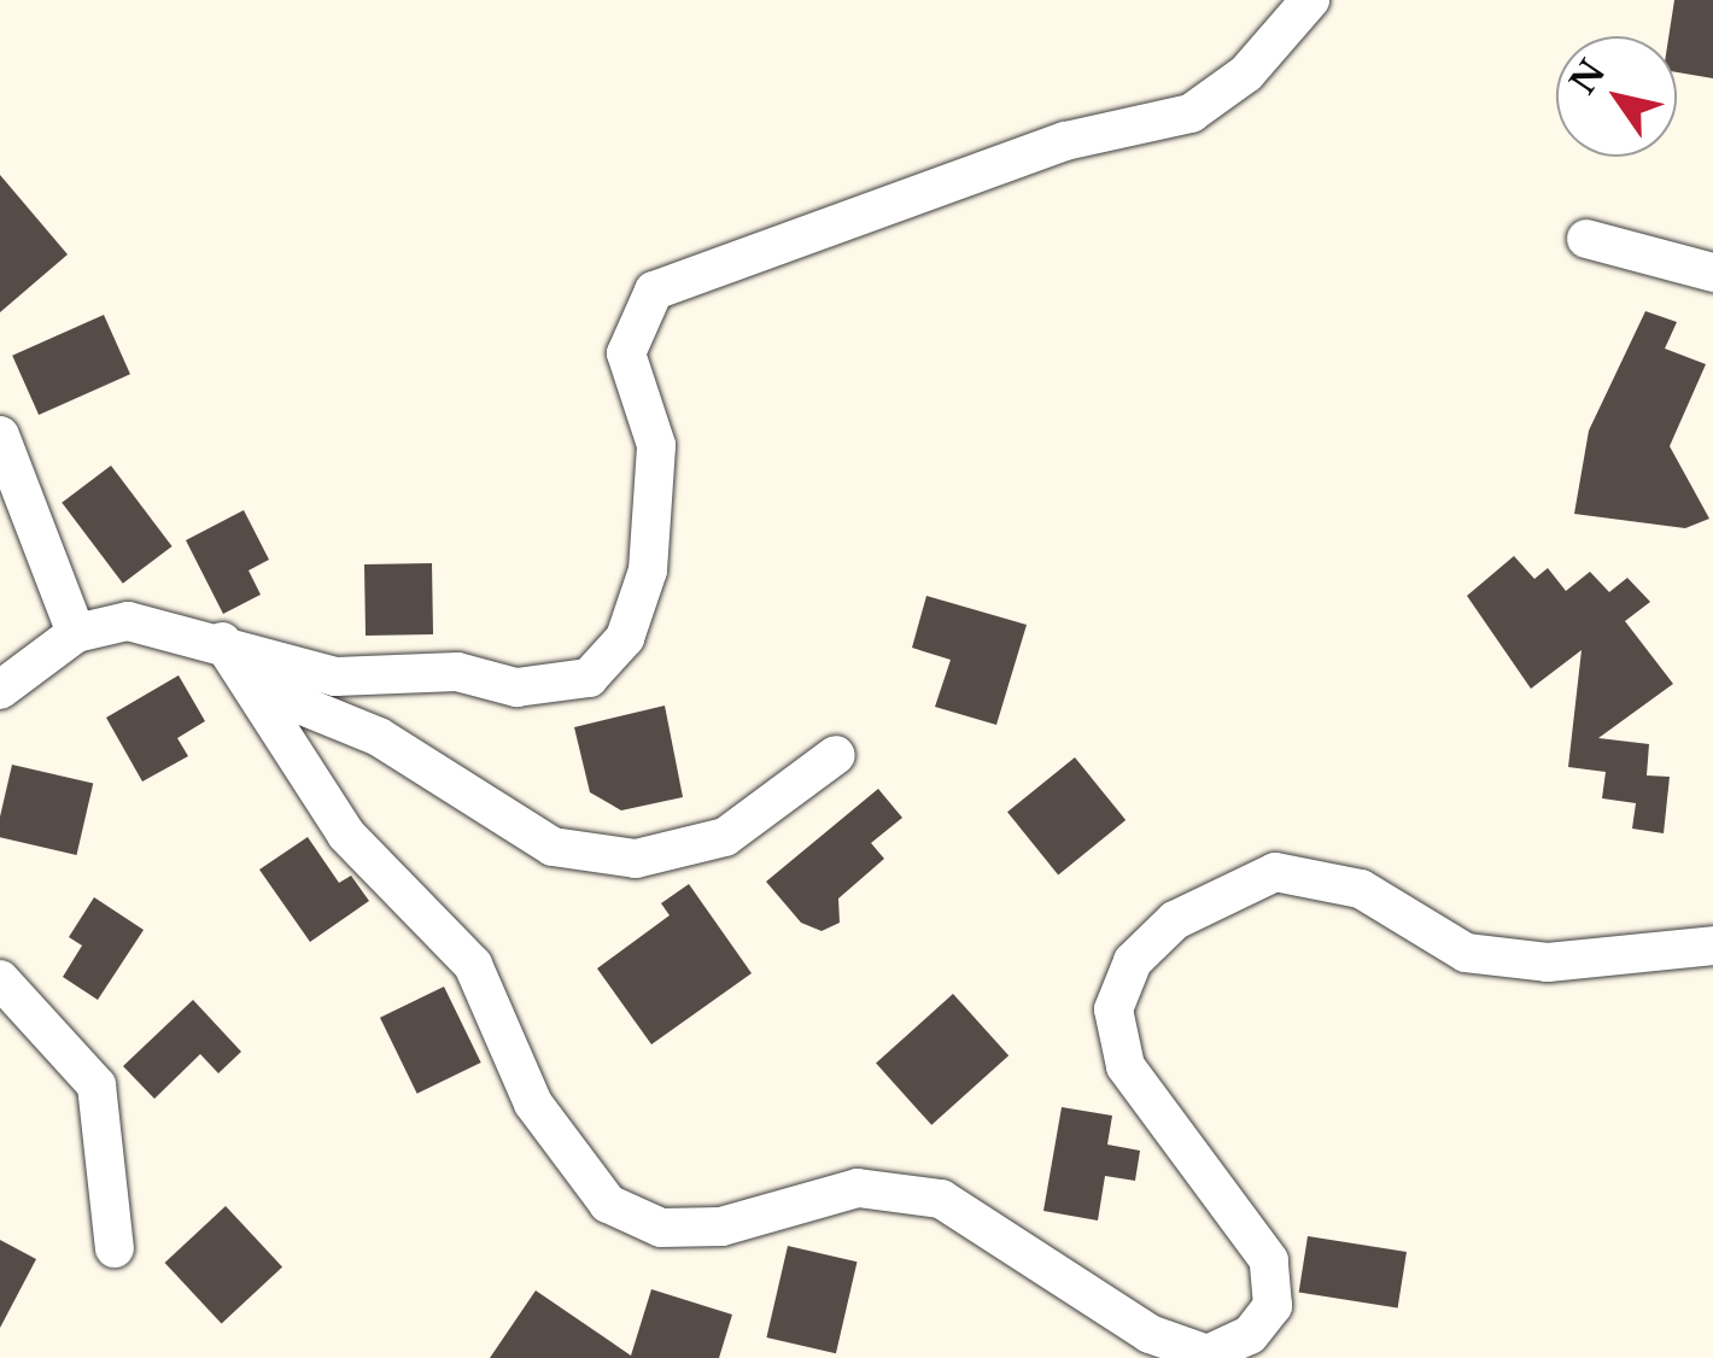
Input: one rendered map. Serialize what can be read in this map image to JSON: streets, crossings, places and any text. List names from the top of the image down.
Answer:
{
  "north": "top left"
}
